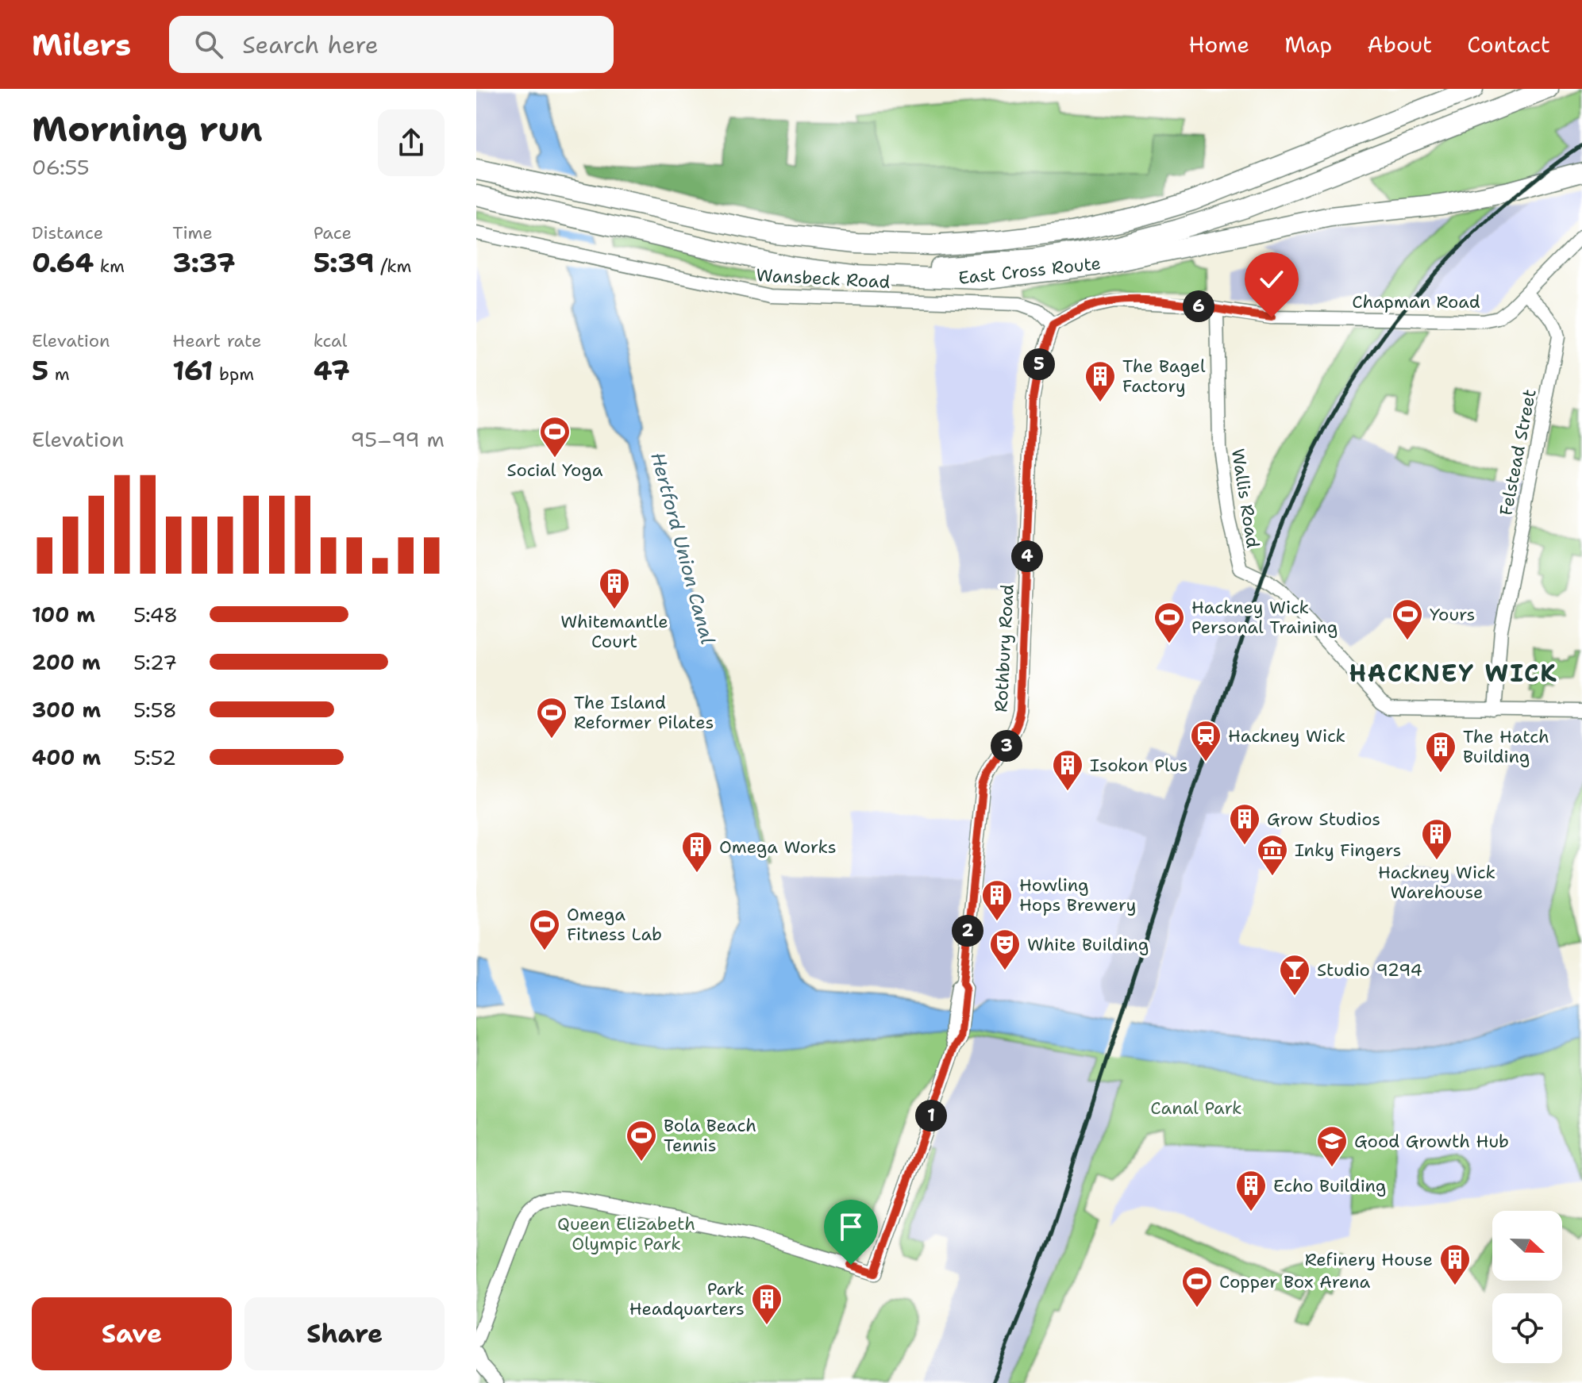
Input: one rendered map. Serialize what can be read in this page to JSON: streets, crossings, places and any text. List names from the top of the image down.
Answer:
{
  "streets": {
    "highway": ["East Cross Route"],
    "street": [
      "Wansbeck Road",
      "Chapman Road",
      "Felstead Street",
      "Wallis Road",
      "Rothbury Road"
    ]
  },
  "crossings": [
    ["Wansbeck Road", "Rothbury Road"],
    ["Chapman Road", "Felstead Street"],
    ["Chapman Road", "Wallis Road"],
    ["Felstead Street", "Wallis Road"]
  ],
  "districts": ["HACKNEY WICK"],
  "water": ["Hertford Union Canal"],
  "parks": ["Canal Park", "Queen Elizabeth Olympic Park"],
  "places": {
    "building": [
      "The Bagel Factory",
      "Whitemantle Court",
      "The Hatch Building",
      "Isokon Plus",
      "Grow Studios",
      "Hackney Wick Warehouse",
      "Omega Works",
      "Howling Hops Brewery",
      "Echo Building",
      "Refinery House",
      "Park Headquarters"
    ],
    "sports": [
      "Social Yoga",
      "Yours",
      "Hackney Wick Personal Training",
      "The Island Reformer Pilates",
      "Omega Fitness Lab",
      "Bola Beach Tennis",
      "Copper Box Arena"
    ],
    "station": ["Hackney Wick"],
    "museum": ["Inky Fingers"],
    "theatre": ["White Building"],
    "bar": ["Studio 9294"],
    "school or university": ["Good Growth Hub"]
  },
  "north": "right",
  "page": {
    "header": "Milers",
    "search": "Search here",
    "nav": [
      "Home",
      "Map",
      "About",
      "Contact"
    ],
    "heading": ["Morning run", "06:55"],
    "stats": [
      ["Distance", "0.64 km"],
      ["Time", "3:37"],
      ["Pace", "5:39 /km"],
      ["Elevation", "5 m"],
      ["Heart rate", "161 bpm"],
      ["kcal", "47"]
    ],
    "pins": [
      "6",
      "5",
      "4",
      "3",
      "2",
      "1"
    ],
    "chart": ["Elevation", "95–99 m"],
    "list": [
      {
        "name": "100 m",
        "note": "5:48"
      },
      {
        "name": "200 m",
        "note": "5:27"
      },
      {
        "name": "300 m",
        "note": "5:58"
      },
      {
        "name": "400 m",
        "note": "5:52"
      }
    ],
    "buttons": ["Save", "Share"]
  }
}
